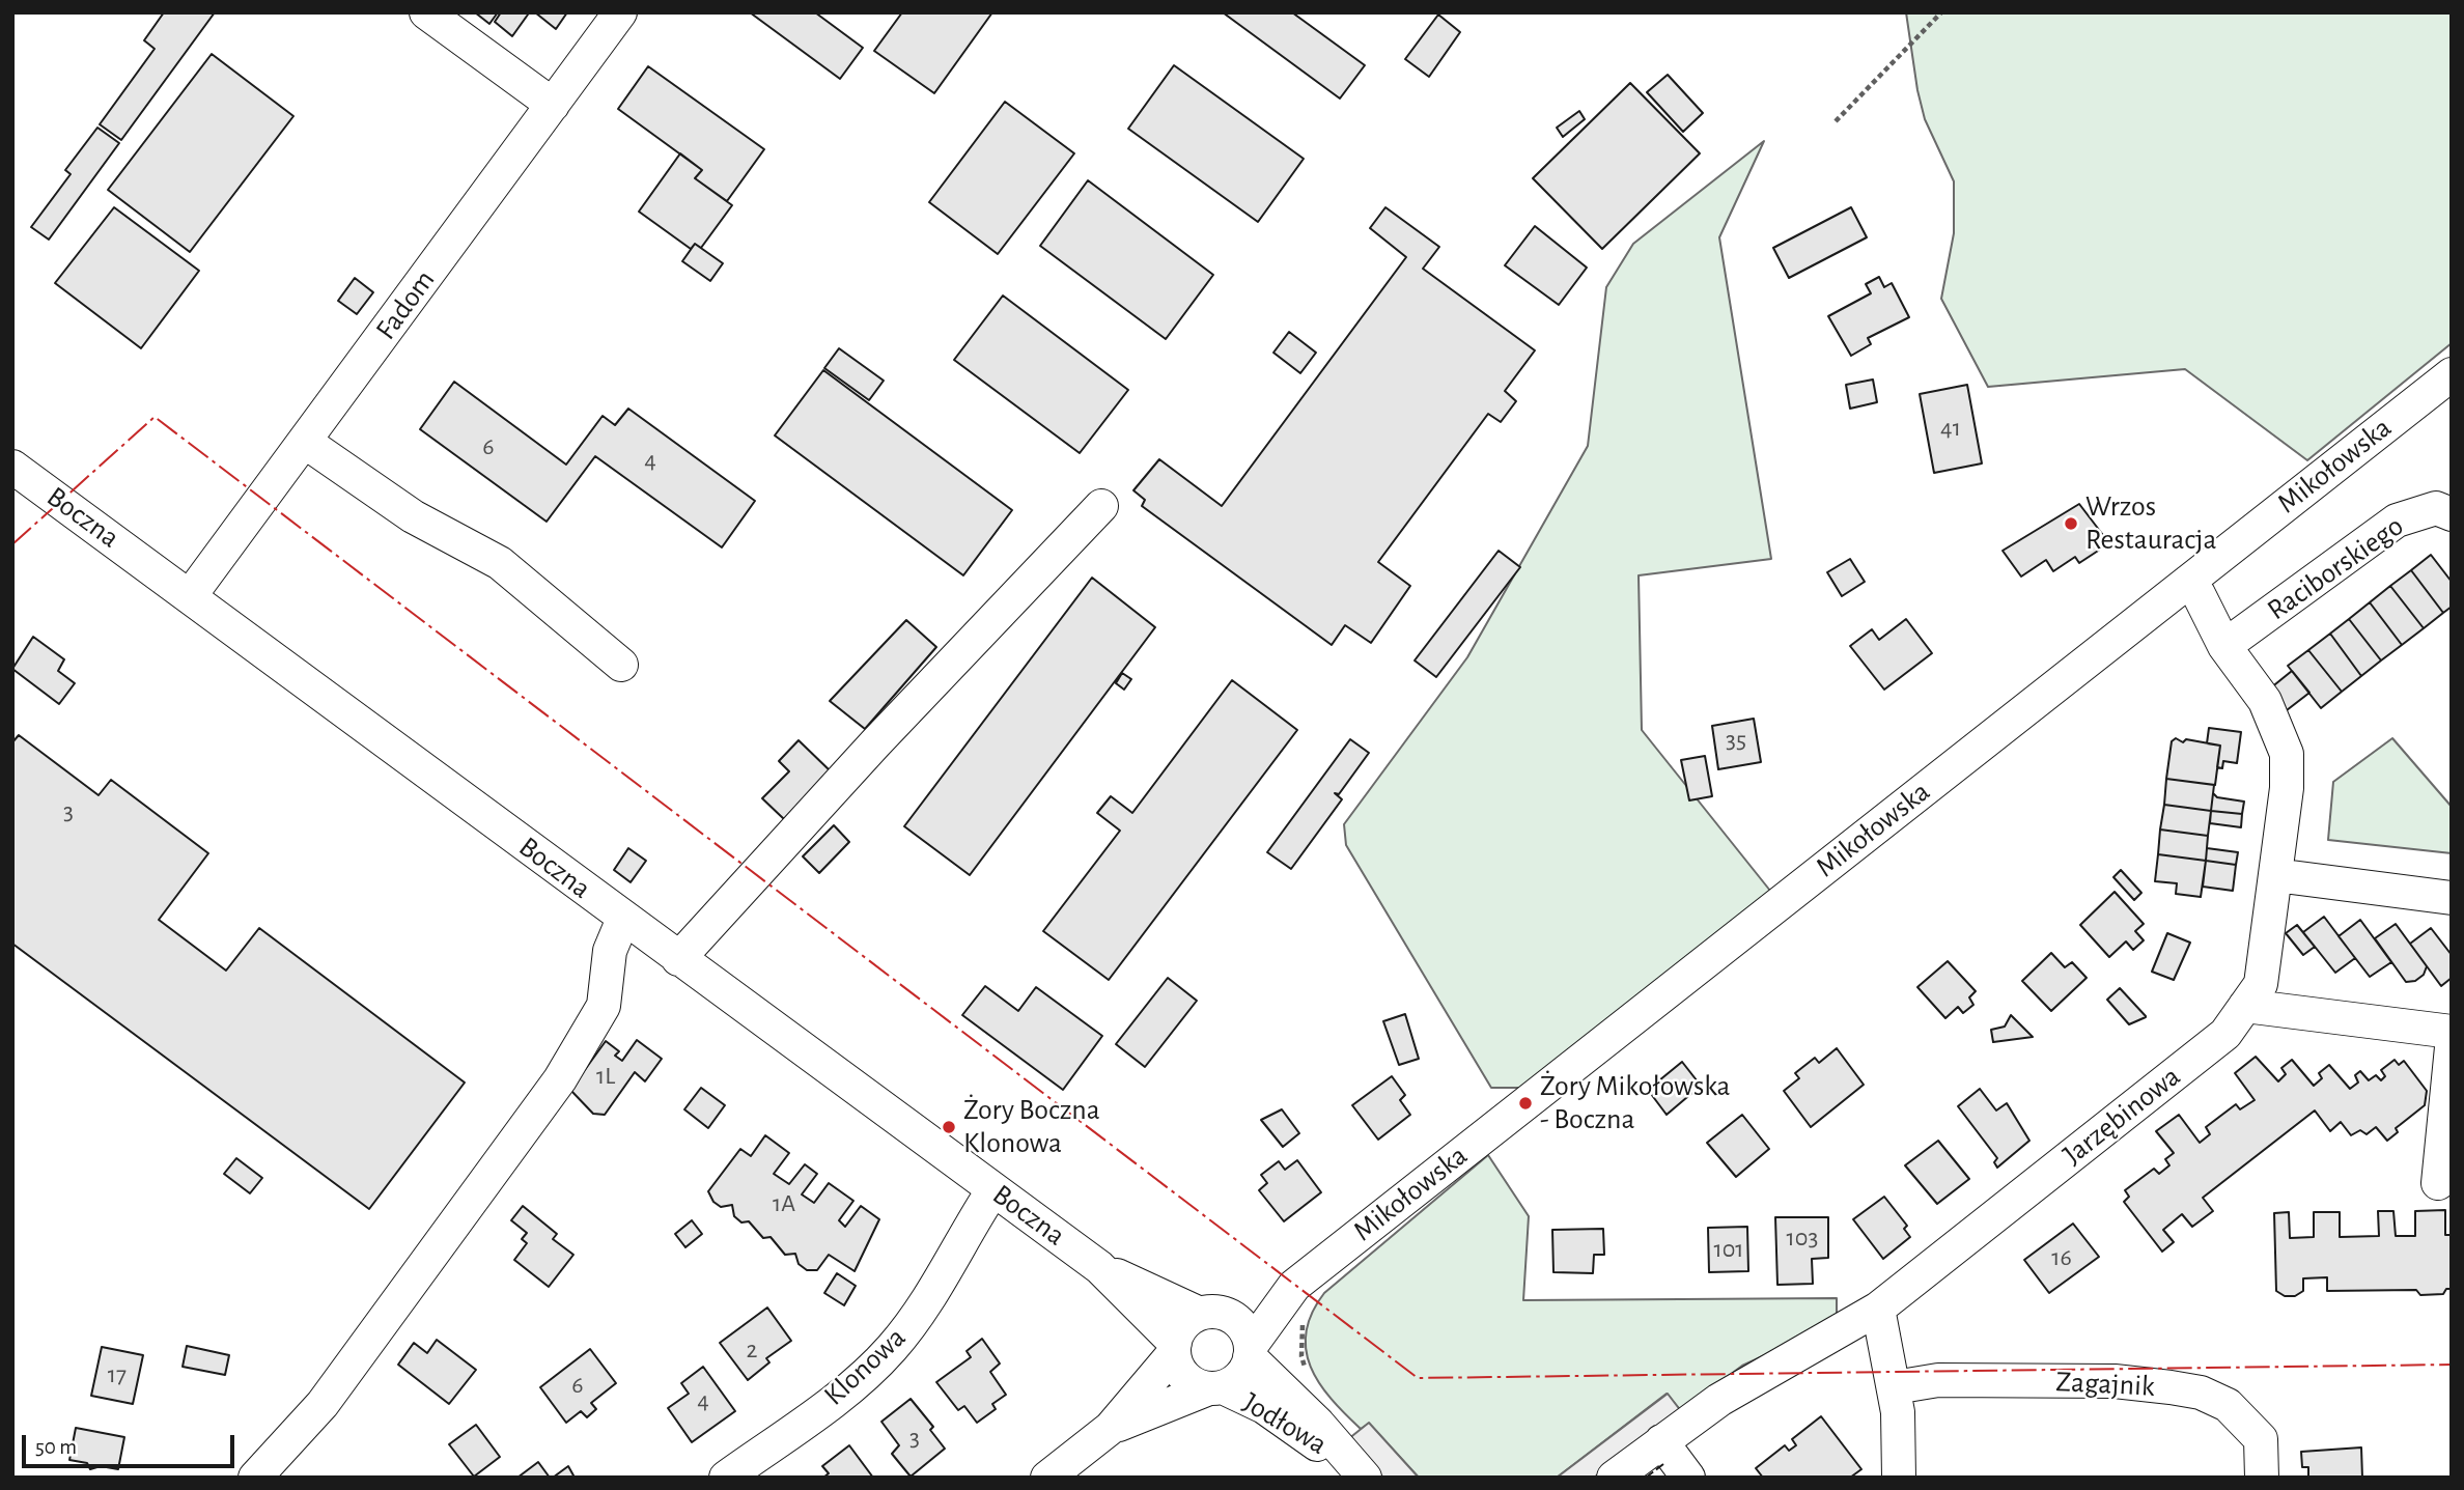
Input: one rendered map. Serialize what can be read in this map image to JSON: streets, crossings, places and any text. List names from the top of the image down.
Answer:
{
  "streets": {
    "street": [
      "Fadom",
      "Mikołowska",
      "Boczna",
      "Raciborskiego",
      "Jarzębinowa",
      "Klonowa",
      "Zagajnik",
      "Jodłowa"
    ]
  },
  "crossings": [
    ["Fadom", "Boczna"],
    ["Mikołowska", "Boczna"],
    ["Mikołowska", "Jarzębinowa"],
    ["Mikołowska", "Jodłowa"],
    ["Boczna", "Klonowa"],
    ["Boczna", "Jodłowa"],
    ["Raciborskiego", "Jarzębinowa"]
  ],
  "places": ["Wrzos Restauracja", "Żory Mikołowska - Boczna", "Żory Boczna Klonowa"],
  "house_numbers": [
    "41",
    "6",
    "4",
    "35",
    "3",
    "1L",
    "1A",
    "103",
    "101",
    "16",
    "2",
    "17",
    "6",
    "4",
    "3"
  ],
  "scale_bar": "50 m"
}
